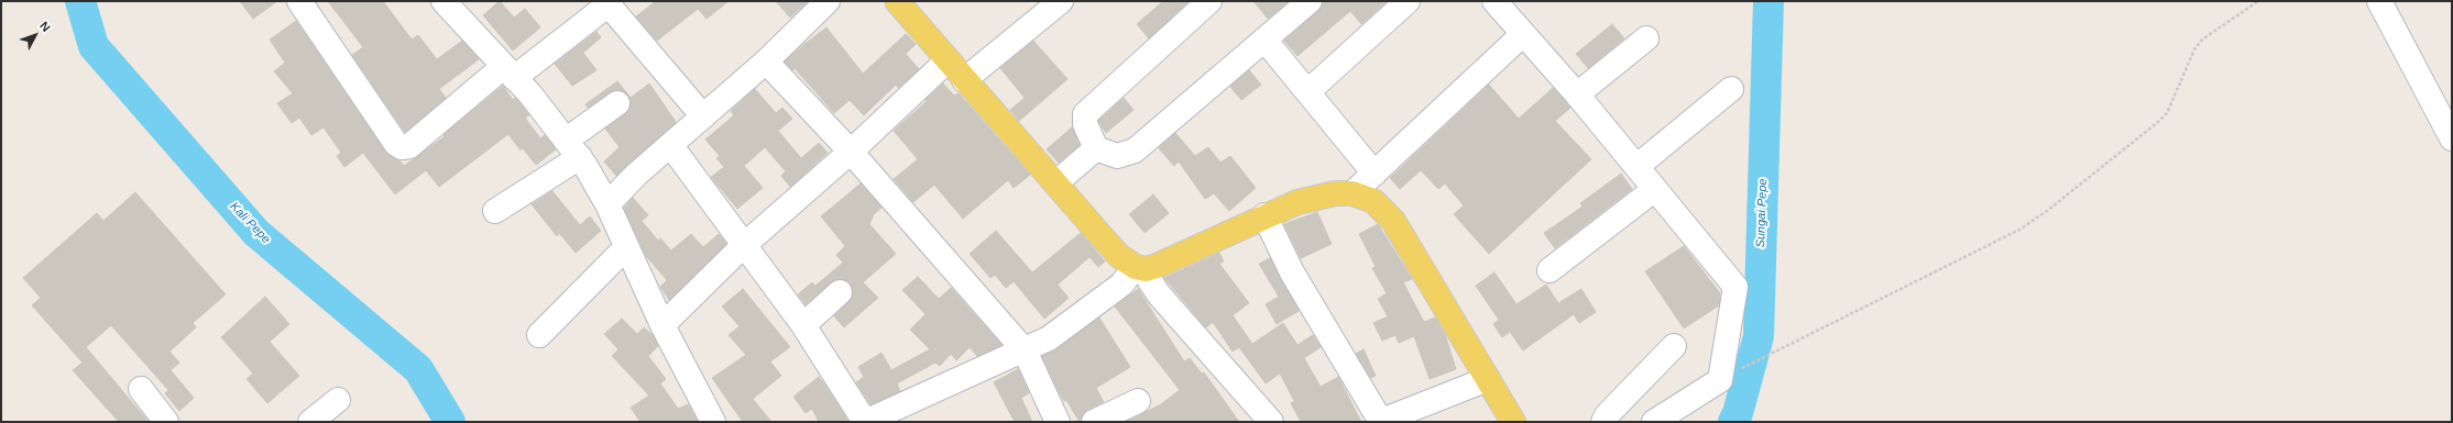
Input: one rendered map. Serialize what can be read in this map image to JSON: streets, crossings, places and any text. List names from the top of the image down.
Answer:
{
  "water": ["Sungai Pepe", "Kali Pepe"],
  "north": "top right"
}
